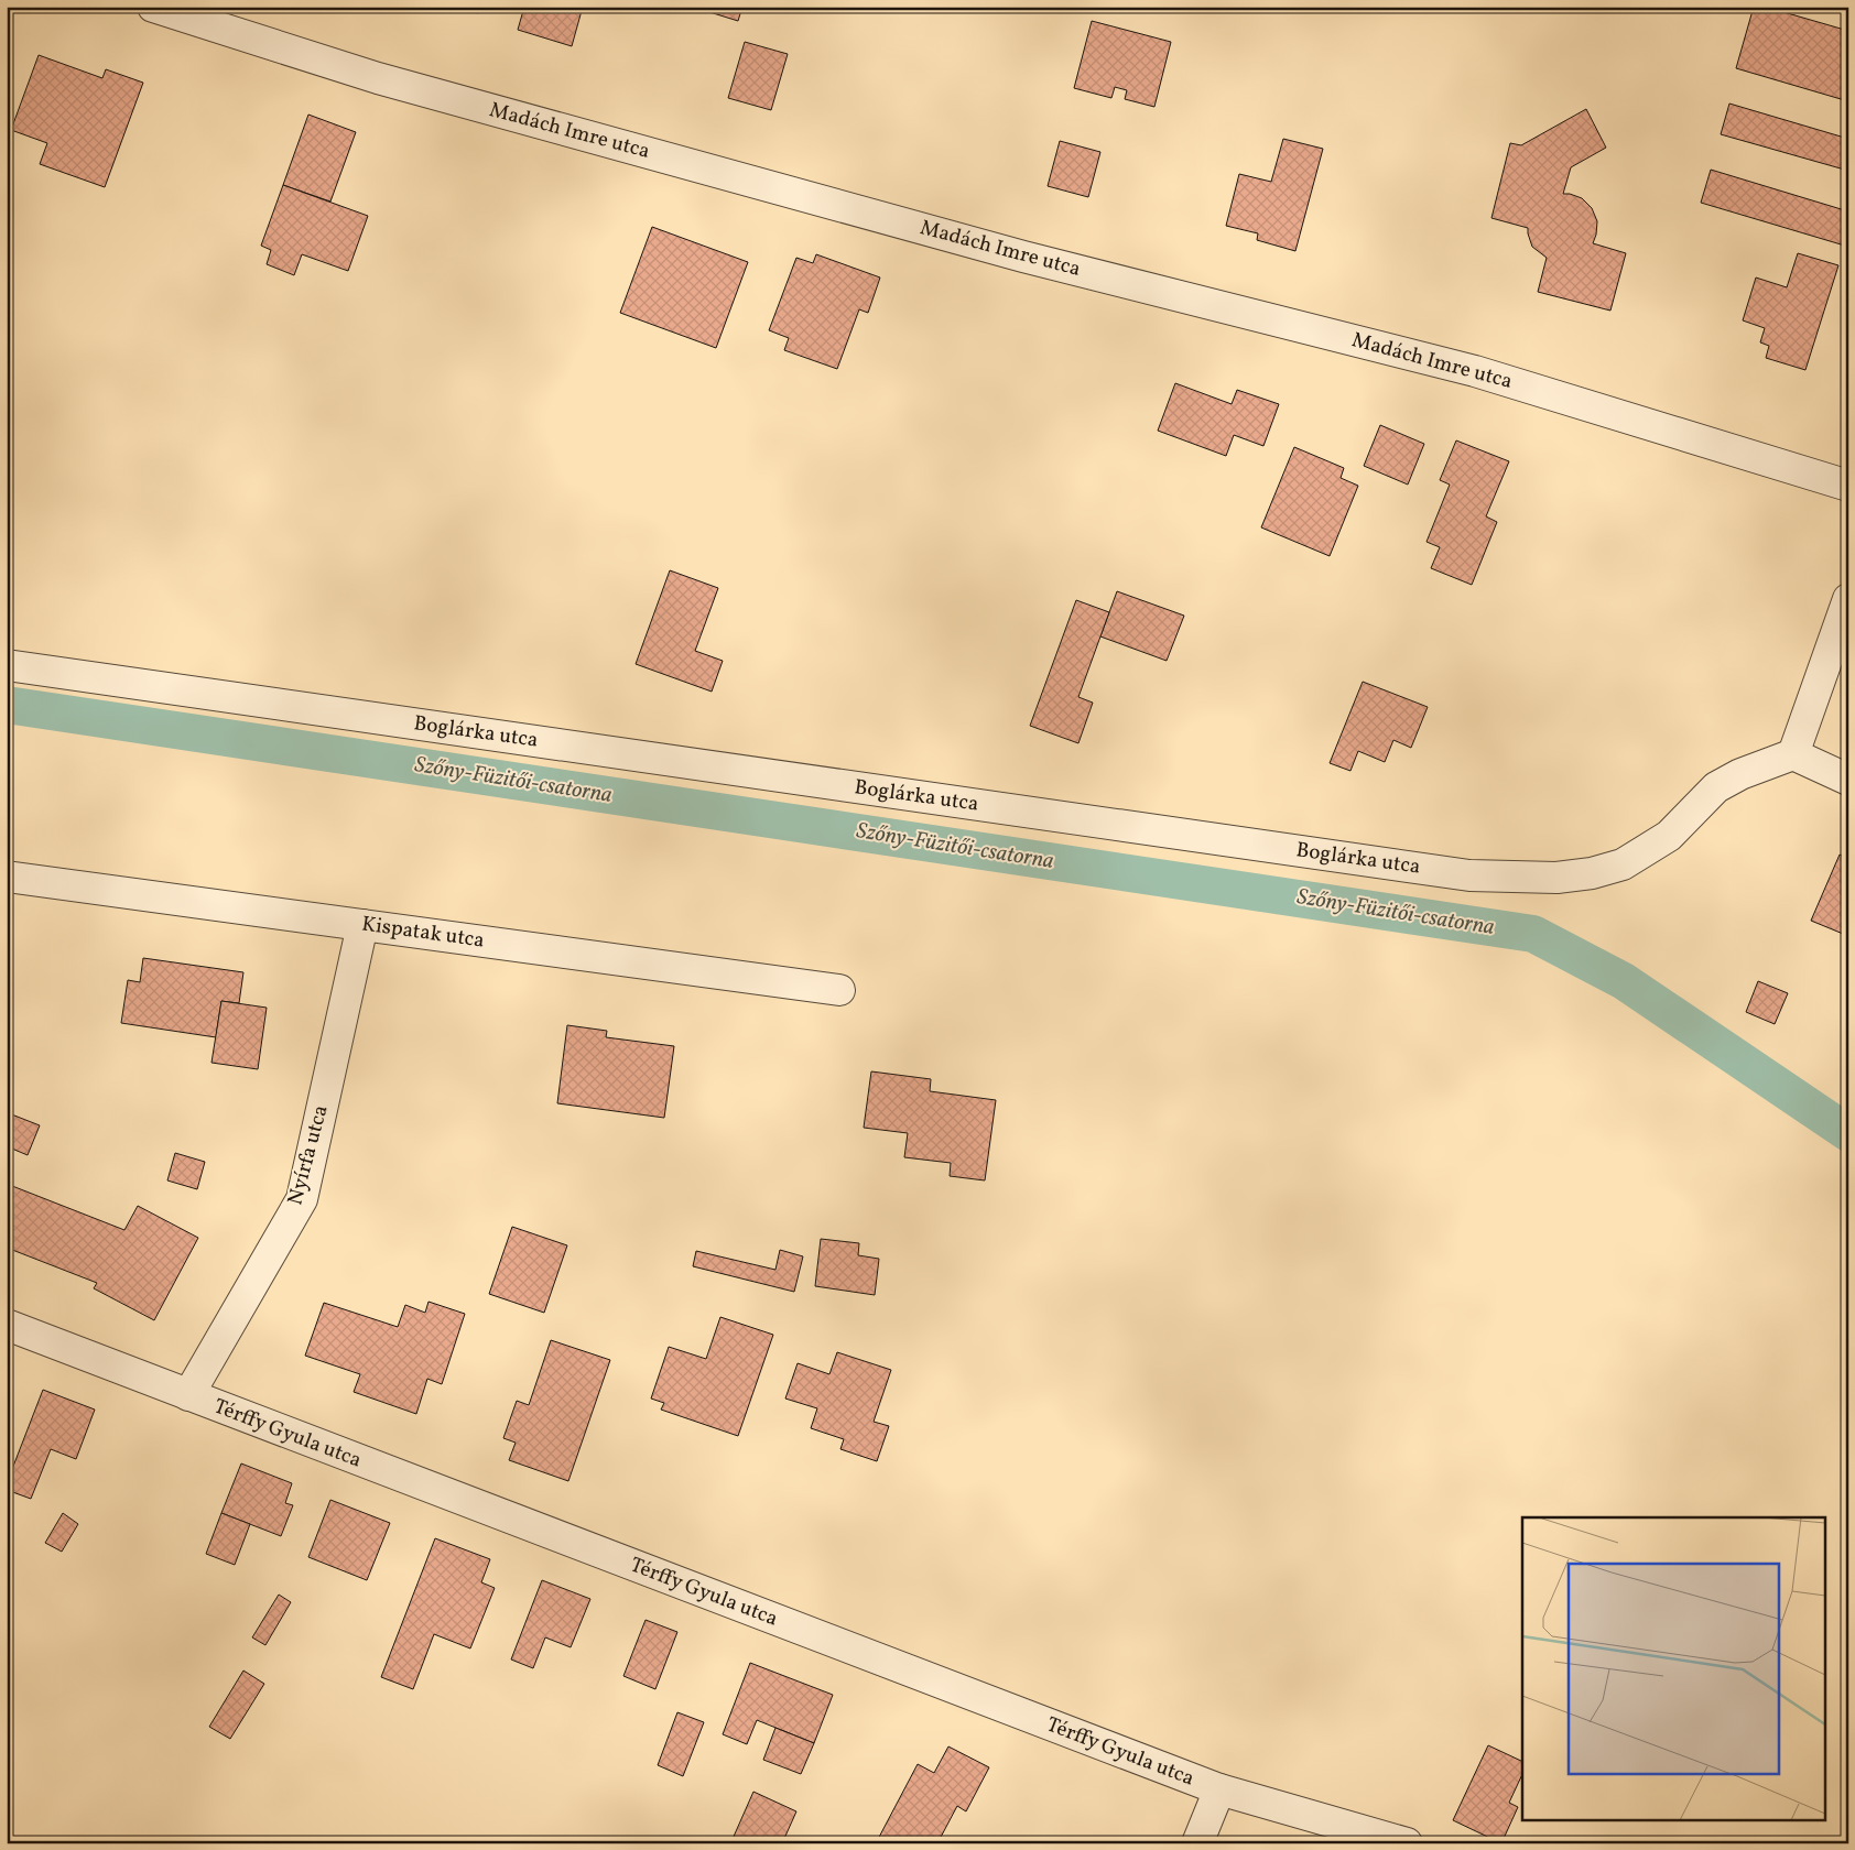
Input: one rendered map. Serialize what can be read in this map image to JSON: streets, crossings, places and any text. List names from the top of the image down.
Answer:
{
  "streets": {
    "street": [
      "Madách Imre utca",
      "Boglárka utca",
      "Kispatak utca",
      "Nyírfa utca",
      "Térffy Gyula utca"
    ]
  },
  "crossings": [
    ["Kispatak utca", "Nyírfa utca"],
    ["Nyírfa utca", "Térffy Gyula utca"]
  ],
  "water": ["Szőny-Füzitői-csatorna"]
}
